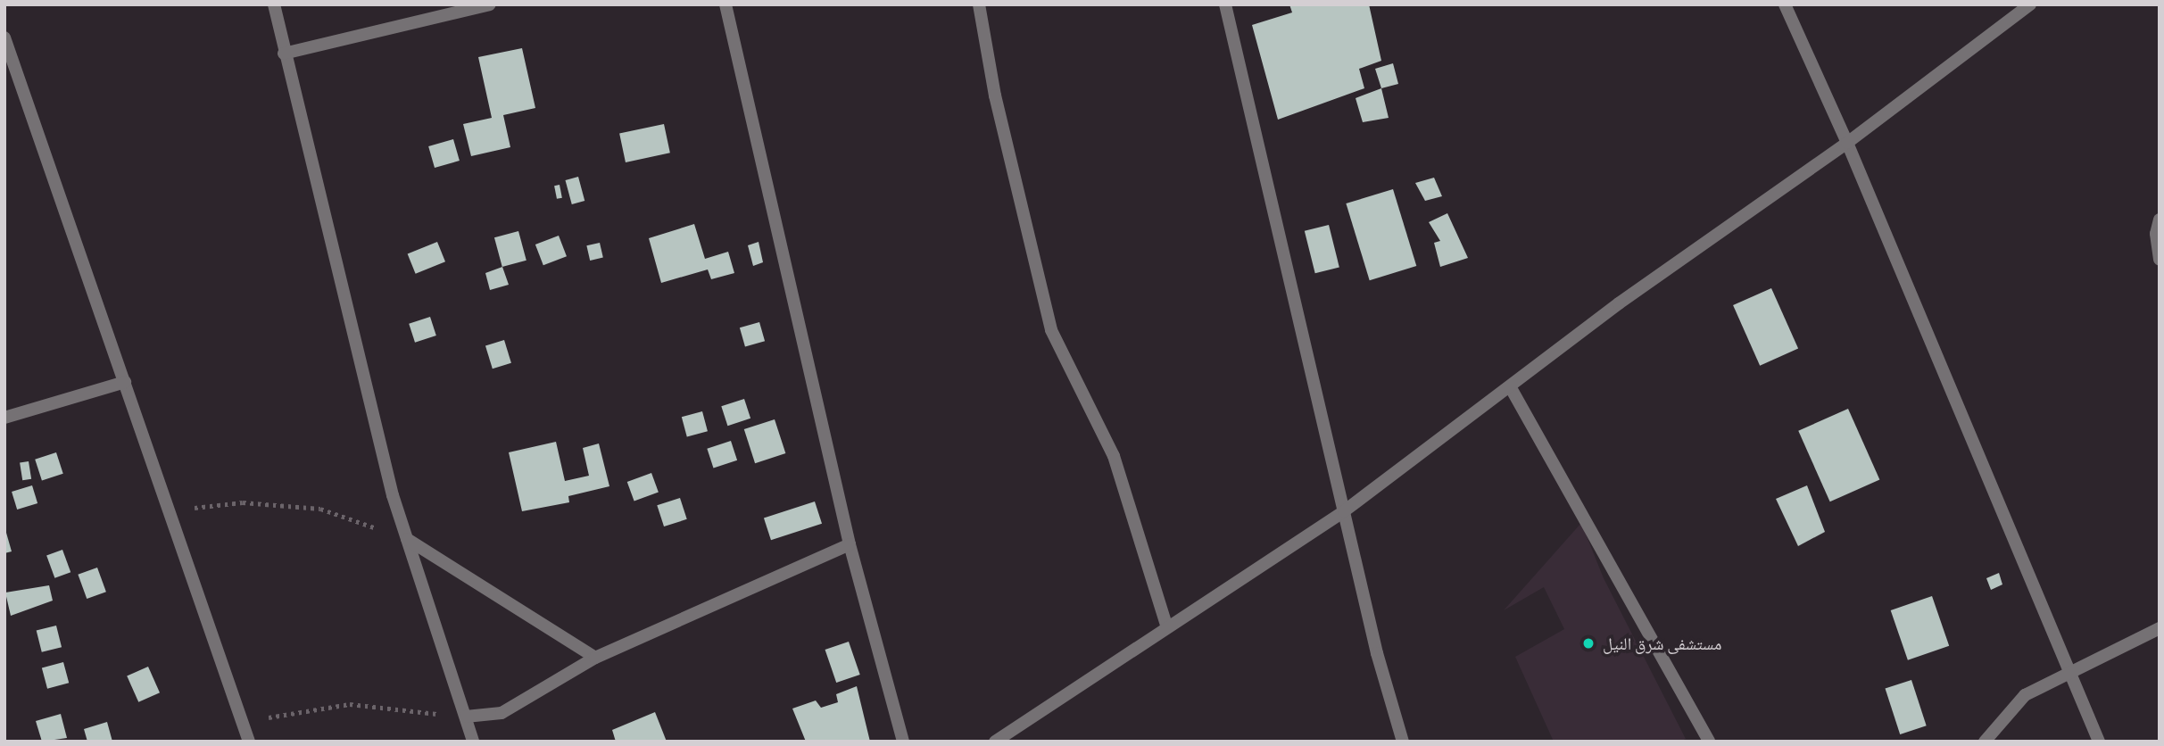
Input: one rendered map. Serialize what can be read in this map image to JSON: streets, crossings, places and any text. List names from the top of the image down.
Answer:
{
  "places": ["مستشفى شرق النيل"]
}
